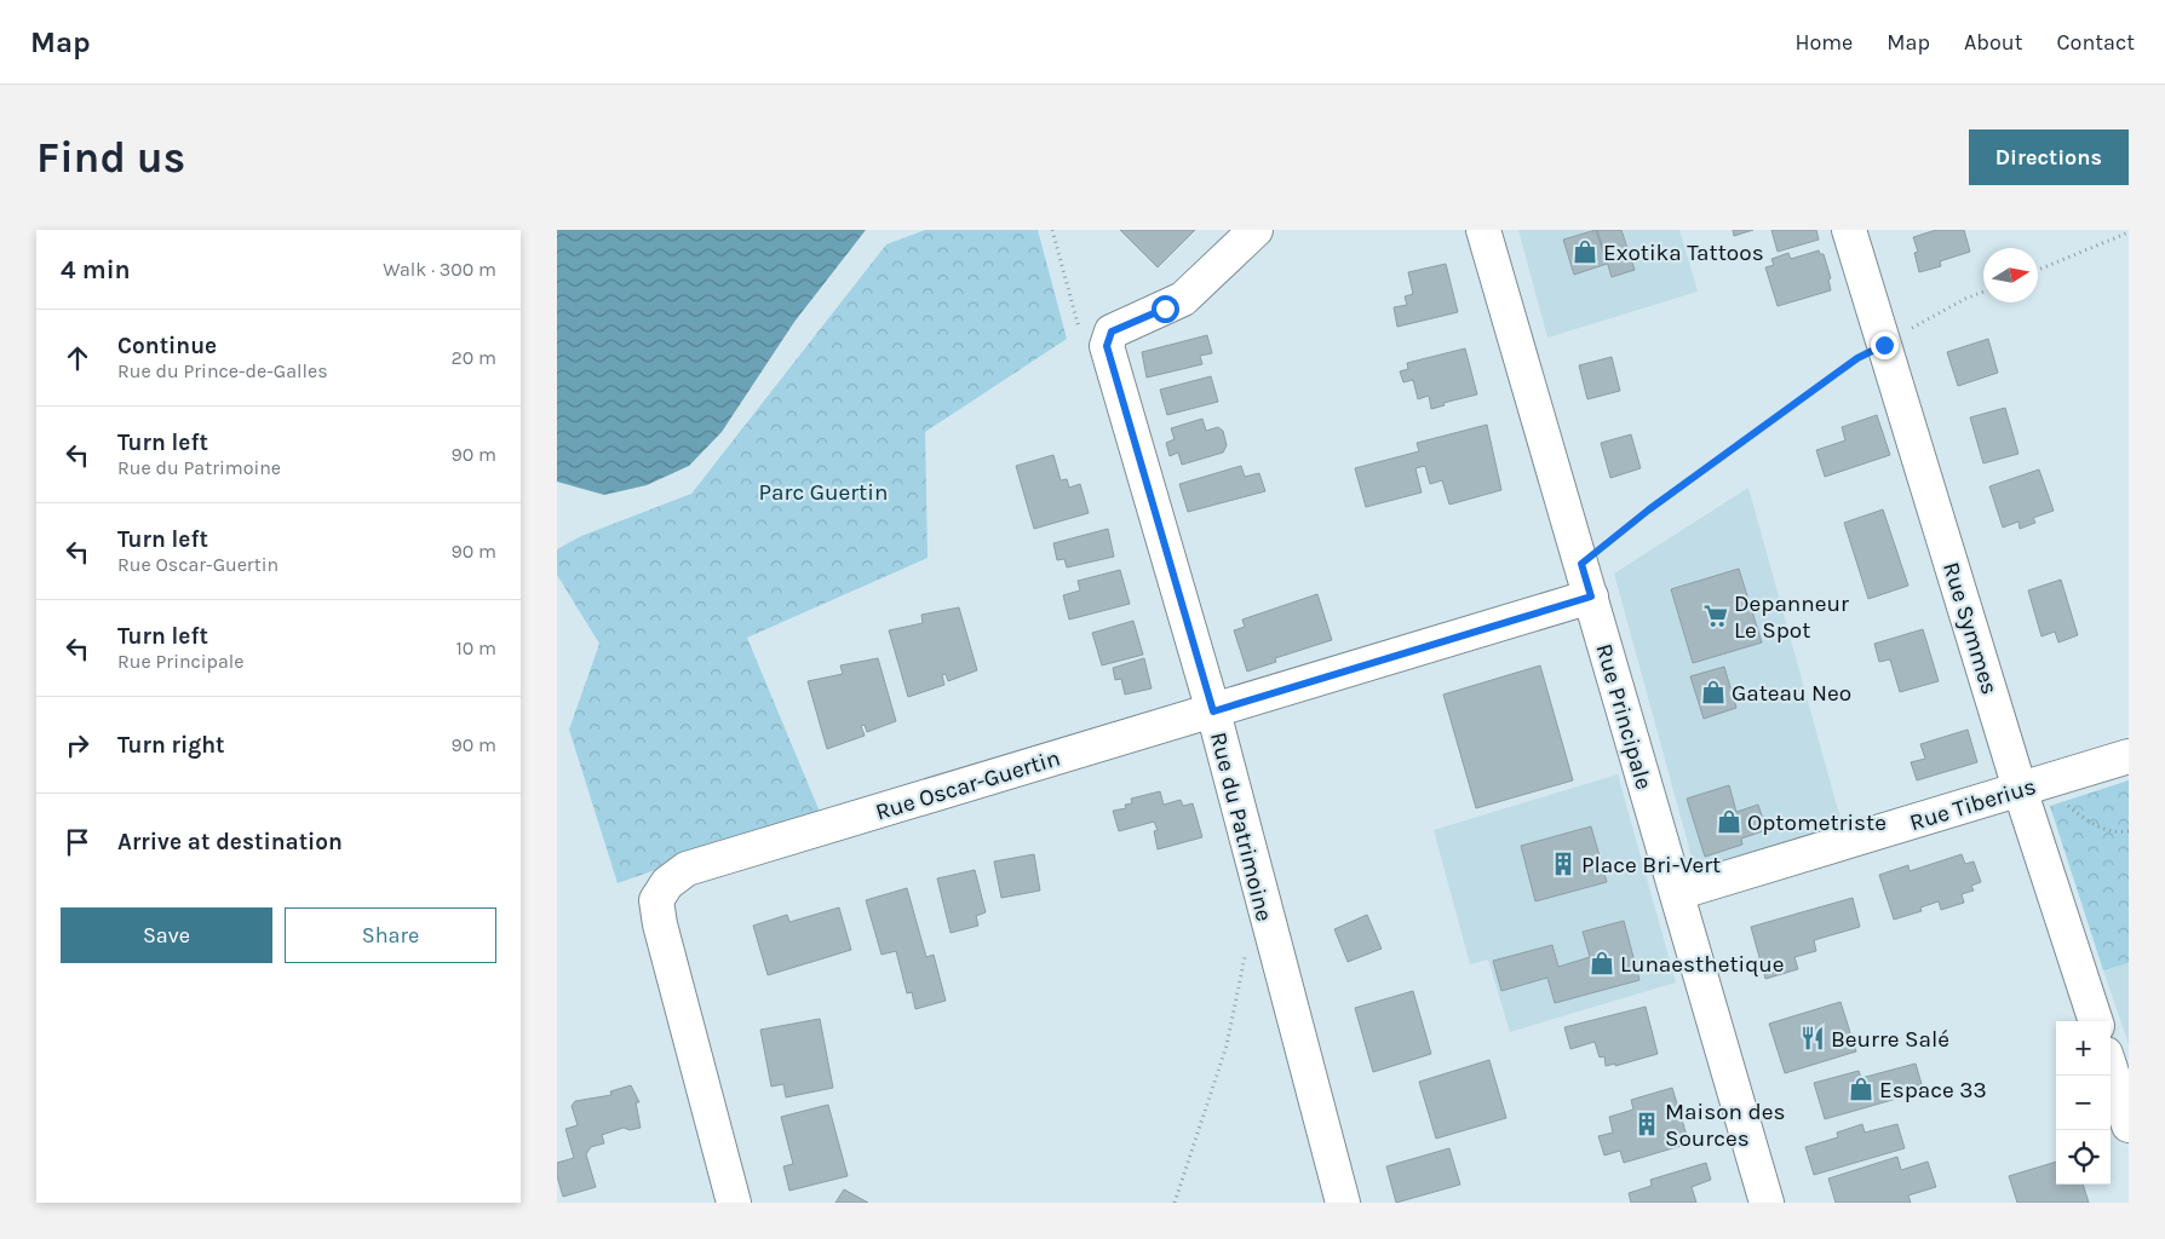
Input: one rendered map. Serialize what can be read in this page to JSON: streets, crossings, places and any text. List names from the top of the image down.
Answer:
{
  "streets": {
    "street": [
      "Rue Symmes",
      "Rue Principale",
      "Rue Oscar-Guertin",
      "Rue Tiberius",
      "Rue du Patrimoine"
    ]
  },
  "crossings": [
    ["Rue Symmes", "Rue Tiberius"],
    ["Rue Principale", "Rue Oscar-Guertin"],
    ["Rue Principale", "Rue Tiberius"],
    ["Rue Oscar-Guertin", "Rue du Patrimoine"]
  ],
  "parks": ["Parc Guertin"],
  "places": {
    "shop": [
      "Exotika Tattoos",
      "Gateau Neo",
      "Optometriste",
      "Lunaesthetique",
      "Espace 33"
    ],
    "supermarket": ["Depanneur Le Spot"],
    "building": ["Place Bri-Vert", "Maison des Sources"],
    "restaurant": ["Beurre Salé"]
  },
  "north": "right",
  "page": {
    "header": "Map",
    "nav": [
      "Home",
      "Map",
      "About",
      "Contact"
    ],
    "buttons": [
      "Directions",
      ["Save", "Share"]
    ],
    "title": "Find us",
    "heading": ["4 min", "Walk · 300 m"],
    "list": [
      ["Continue", "Rue du Prince-de-Galles", "20 m"],
      ["Turn left", "Rue du Patrimoine", "90 m"],
      ["Turn left", "Rue Oscar-Guertin", "90 m"],
      ["Turn left", "Rue Principale", "10 m"],
      ["Turn right", "90 m"],
      "Arrive at destination"
    ],
    "map_buttons": ["+", "−"]
  }
}
